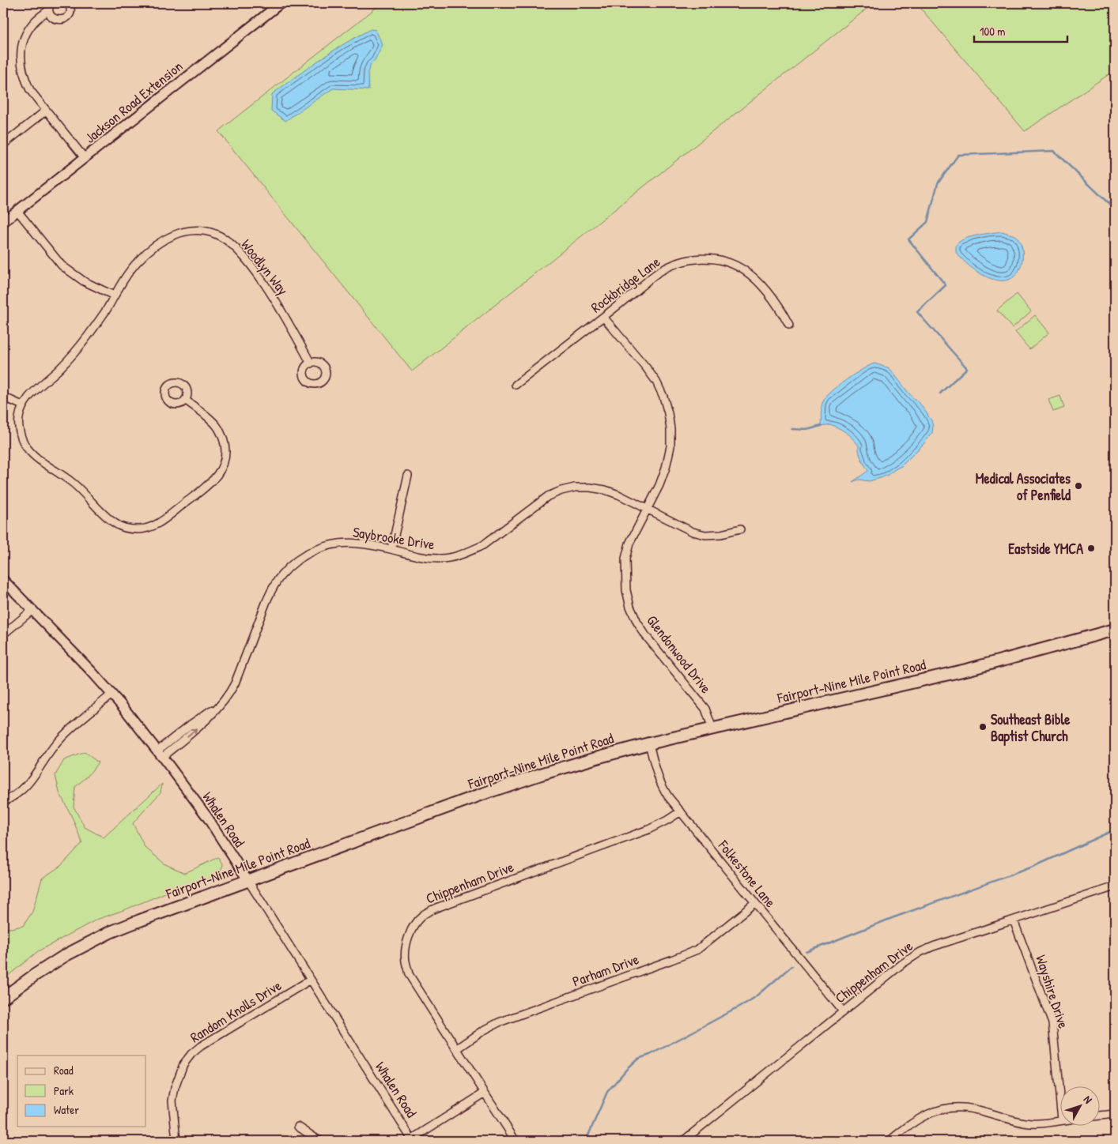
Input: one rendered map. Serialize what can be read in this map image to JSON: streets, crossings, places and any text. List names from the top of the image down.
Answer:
{
  "streets": {
    "main road": ["Fairport-Nine Mile Point Road"],
    "street": [
      "Jackson Road Extension",
      "Woodlyn Way",
      "Rockbridge Lane",
      "Saybrooke Drive",
      "Glendonwood Drive",
      "Whalen Road",
      "Folkestone Lane",
      "Chippenham Drive",
      "Parham Drive",
      "Wayshire Drive",
      "Random Knolls Drive"
    ]
  },
  "crossings": [
    ["Rockbridge Lane", "Glendonwood Drive"],
    ["Saybrooke Drive", "Glendonwood Drive"],
    ["Saybrooke Drive", "Whalen Road"],
    ["Glendonwood Drive", "Fairport-Nine Mile Point Road"],
    ["Fairport-Nine Mile Point Road", "Whalen Road"],
    ["Fairport-Nine Mile Point Road", "Folkestone Lane"],
    ["Whalen Road", "Random Knolls Drive"],
    ["Folkestone Lane", "Chippenham Drive"],
    ["Folkestone Lane", "Parham Drive"],
    ["Chippenham Drive", "Parham Drive"],
    ["Chippenham Drive", "Wayshire Drive"]
  ],
  "places": ["Medical Associates of Penfield", "Eastside YMCA", "Southeast Bible Baptist Church"],
  "legend": ["Road", "Park", "Water"],
  "scale_bar": "100 m",
  "north": "top right"
}
